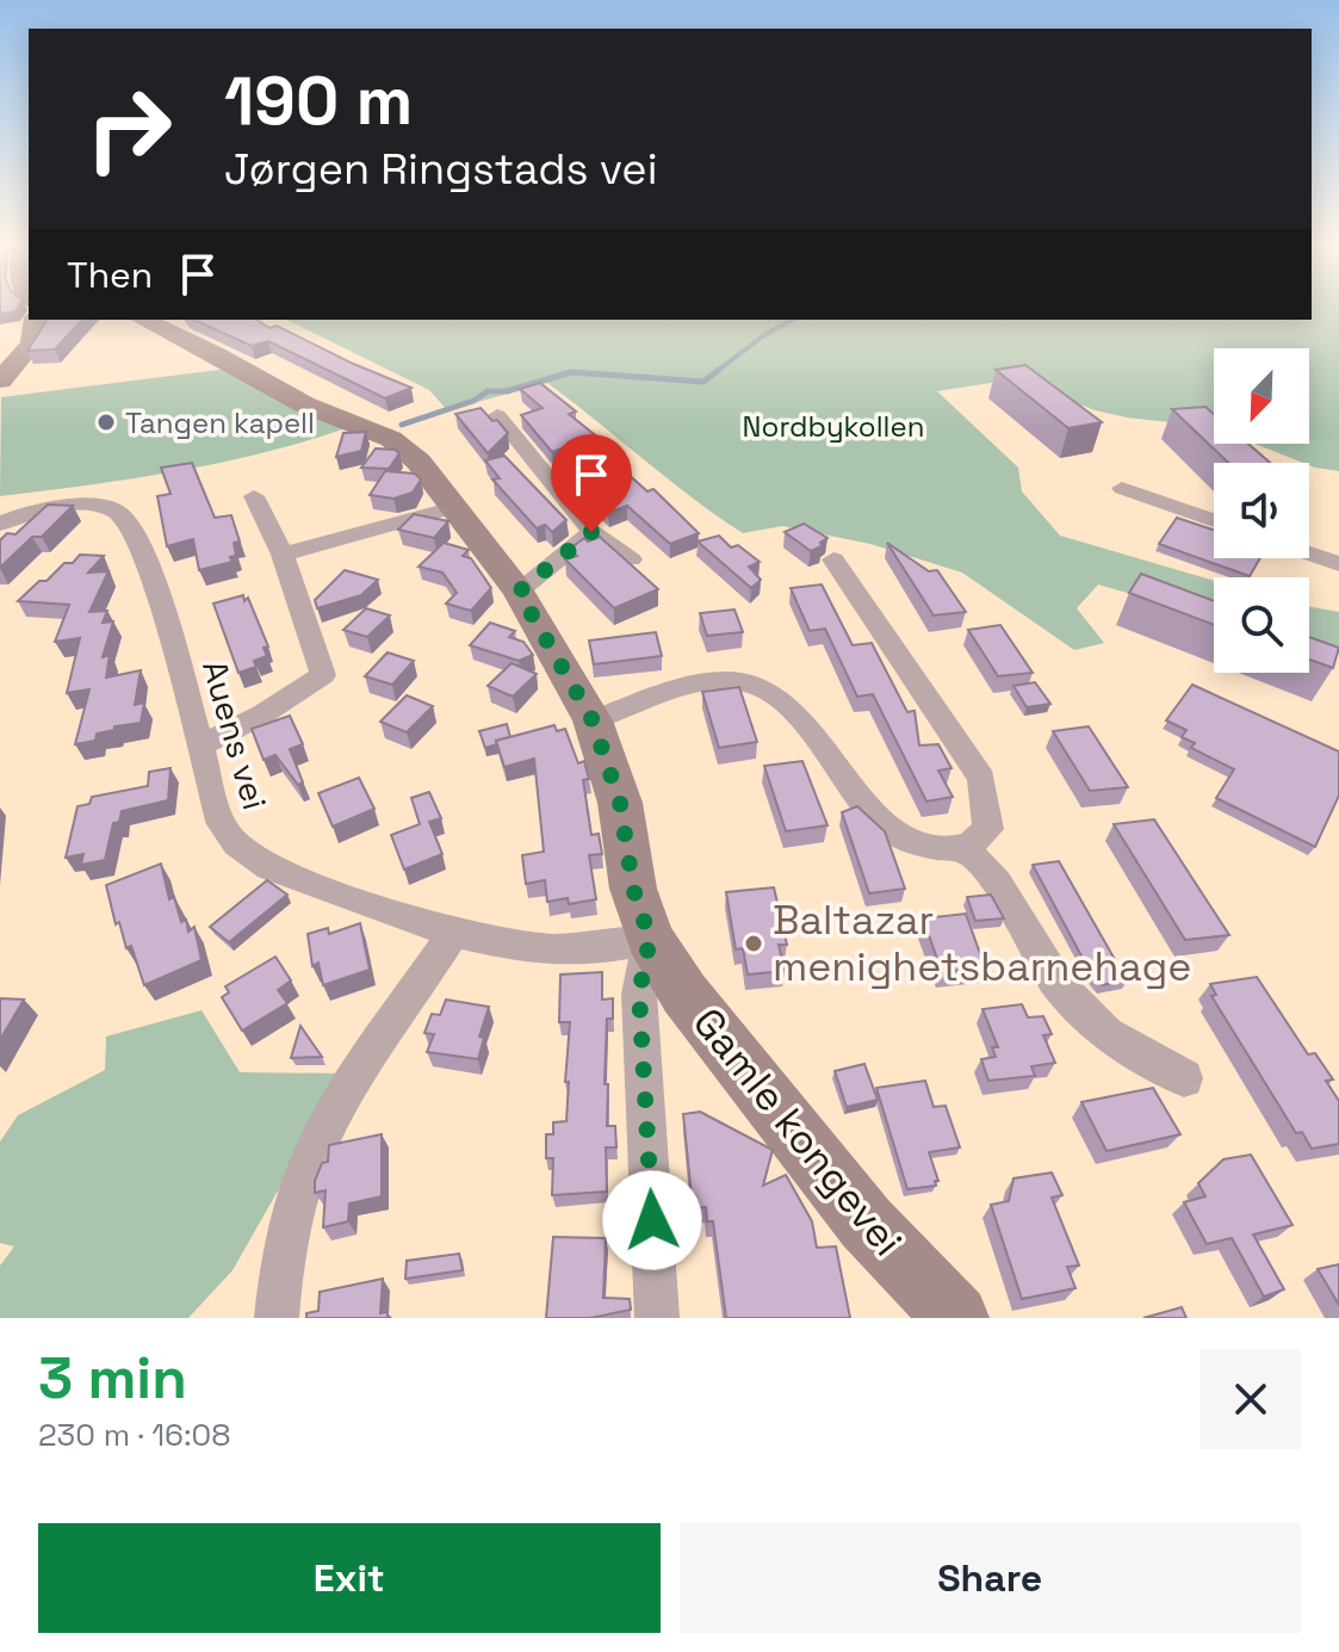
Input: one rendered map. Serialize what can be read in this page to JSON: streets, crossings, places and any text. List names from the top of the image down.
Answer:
{
  "streets": {
    "main road": ["Gamle kongevei"],
    "street": ["Auens vei"]
  },
  "crossings": [
    ["Auens vei", "Gamle kongevei"]
  ],
  "parks": ["Nordbykollen"],
  "places": ["Tangen kapell", "Baltazar menighetsbarnehage"],
  "north": "bottom left",
  "page": {
    "turn": ["190 m", "Jørgen Ringstads vei"],
    "then": "Then",
    "heading": ["3 min", "230 m · 16:08"],
    "buttons": ["Exit", "Share"]
  }
}
